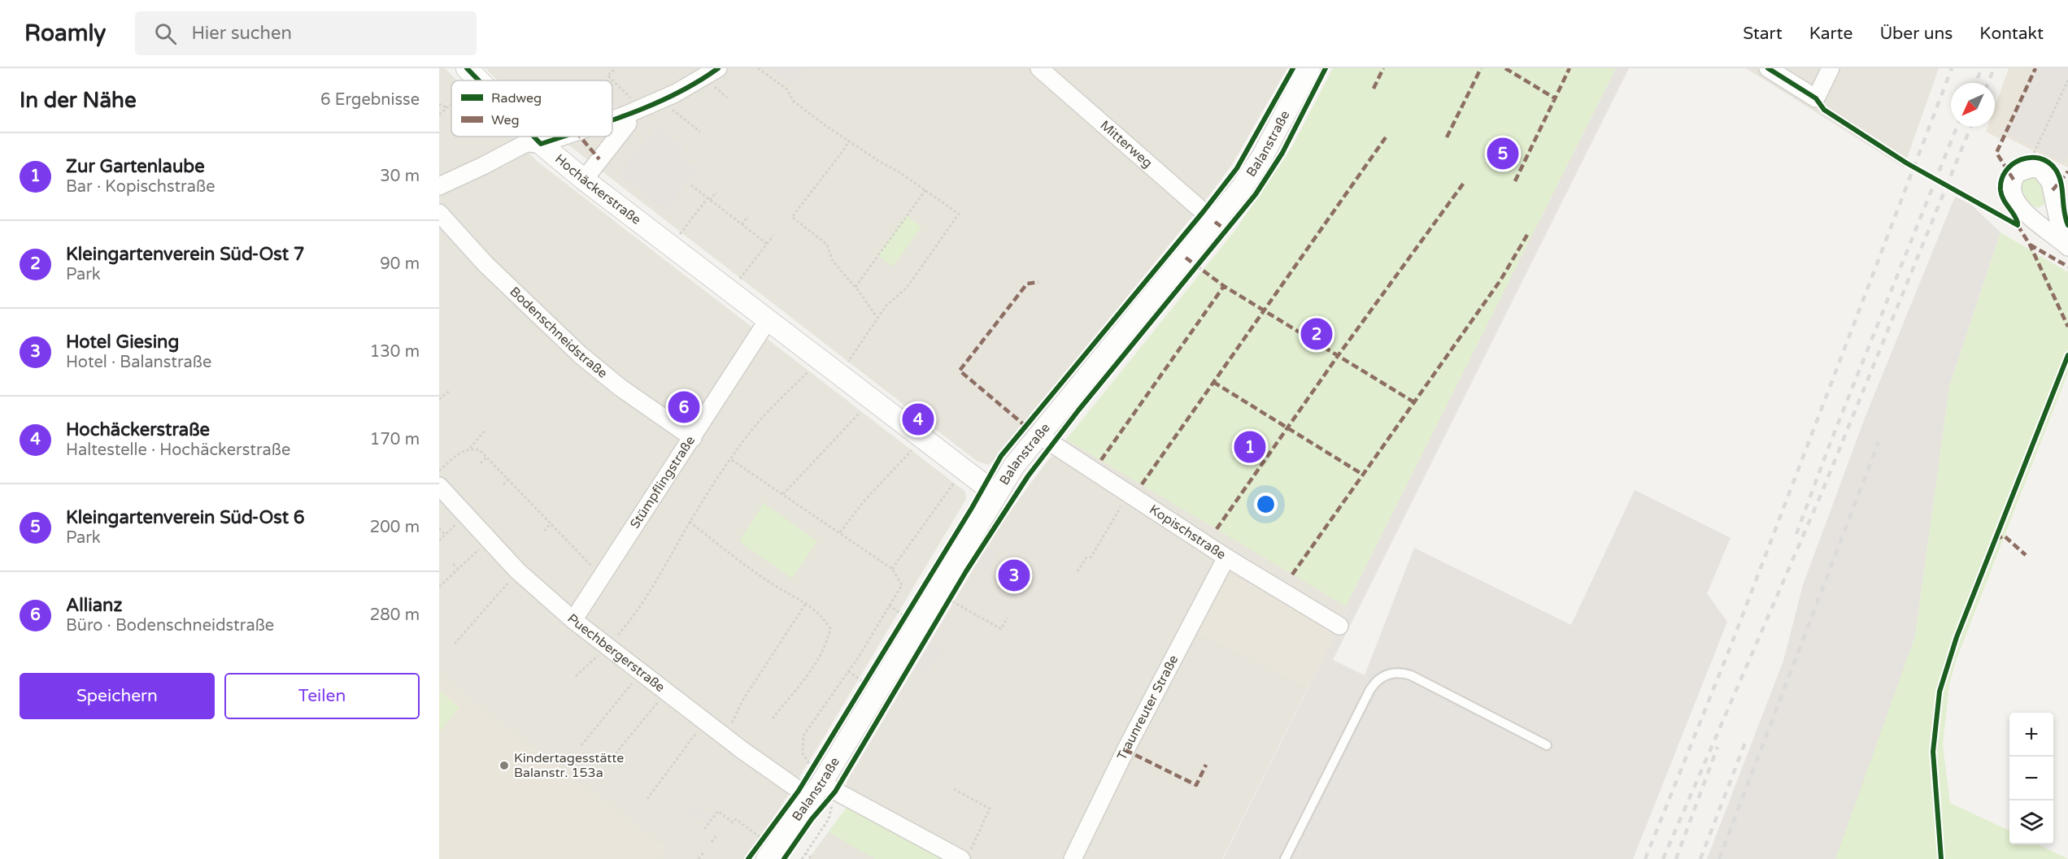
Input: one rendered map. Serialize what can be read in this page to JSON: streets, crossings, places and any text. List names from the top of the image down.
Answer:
{
  "streets": {
    "street": [
      "Balanstraße",
      "Mitterweg",
      "Hochäckerstraße",
      "Bodenschneidstraße",
      "Stümpflingstraße",
      "Kopischstraße",
      "Puechbergerstraße",
      "Traunreuter Straße"
    ]
  },
  "crossings": [
    ["Balanstraße", "Mitterweg"],
    ["Balanstraße", "Hochäckerstraße"],
    ["Balanstraße", "Kopischstraße"],
    ["Balanstraße", "Puechbergerstraße"],
    ["Hochäckerstraße", "Stümpflingstraße"],
    ["Bodenschneidstraße", "Stümpflingstraße"],
    ["Stümpflingstraße", "Puechbergerstraße"],
    ["Kopischstraße", "Traunreuter Straße"]
  ],
  "places": ["Kindertagesstätte Balanstr. 153a"],
  "legend": ["Radweg", "Weg"],
  "north": "bottom left",
  "page": {
    "header": "Roamly",
    "search": "Hier suchen",
    "nav": [
      "Start",
      "Karte",
      "Über uns",
      "Kontakt"
    ],
    "heading": ["In der Nähe", "6 Ergebnisse"],
    "list": [
      {
        "mark": "1",
        "name": "Zur Gartenlaube",
        "note": "Bar · Kopischstraße",
        "value": "30 m"
      },
      {
        "mark": "2",
        "name": "Kleingartenverein Süd-Ost 7",
        "note": "Park",
        "value": "90 m"
      },
      {
        "mark": "3",
        "name": "Hotel Giesing",
        "note": "Hotel · Balanstraße",
        "value": "130 m"
      },
      {
        "mark": "4",
        "name": "Hochäckerstraße",
        "note": "Haltestelle · Hochäckerstraße",
        "value": "170 m"
      },
      {
        "mark": "5",
        "name": "Kleingartenverein Süd-Ost 6",
        "note": "Park",
        "value": "200 m"
      },
      {
        "mark": "6",
        "name": "Allianz",
        "note": "Büro · Bodenschneidstraße",
        "value": "280 m"
      }
    ],
    "pins": [
      "5",
      "2",
      "6",
      "4",
      "1",
      "3"
    ],
    "buttons": ["Speichern", "Teilen"],
    "map_buttons": ["+", "−"]
  }
}
